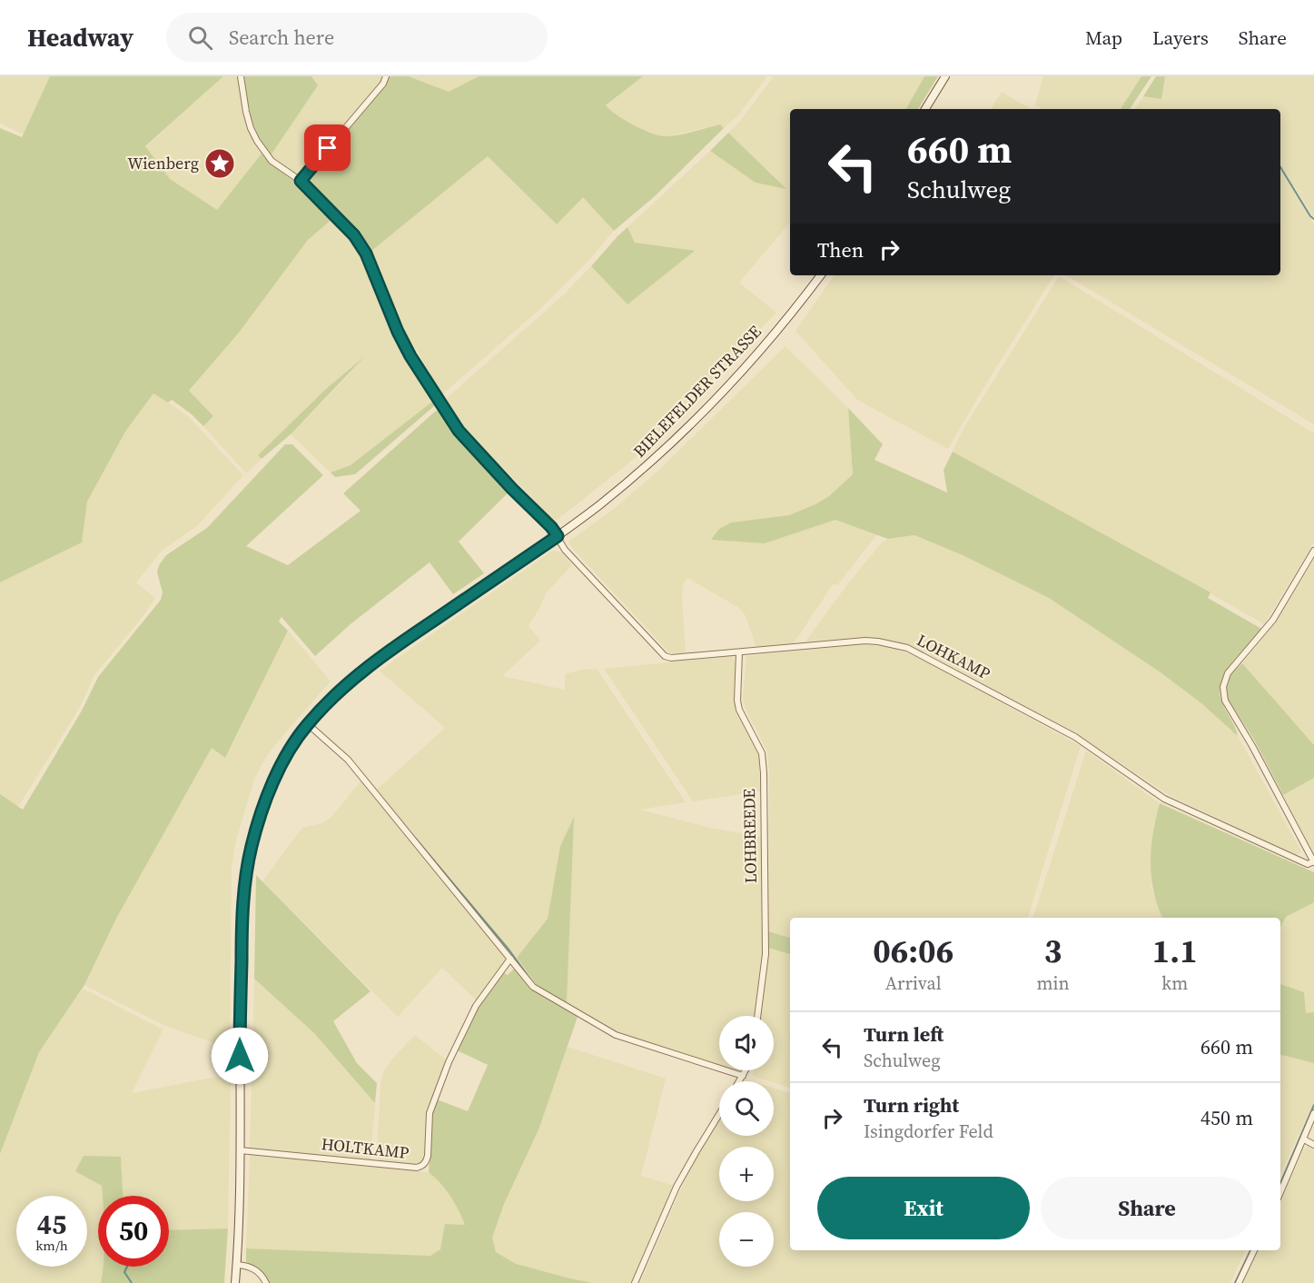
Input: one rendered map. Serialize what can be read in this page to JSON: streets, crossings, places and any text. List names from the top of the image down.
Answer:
{
  "streets": {
    "main road": ["BIELEFELDER STRASSE"],
    "street": ["LOHKAMP", "LOHBREEDE", "HOLTKAMP"]
  },
  "crossings": [
    ["BIELEFELDER STRASSE", "LOHKAMP"],
    ["BIELEFELDER STRASSE", "HOLTKAMP"],
    ["LOHKAMP", "LOHBREEDE"]
  ],
  "places": {
    "place": ["Wienberg"]
  },
  "page": {
    "header": "Headway",
    "search": "Search here",
    "nav": ["Map", "Layers", "Share"],
    "turn": ["660 m", "Schulweg"],
    "then": "Then",
    "eta": [
      "06:06",
      "Arrival",
      "3",
      "min",
      "1.1",
      "km"
    ],
    "list": [
      {
        "name": "Turn left",
        "note": "Schulweg",
        "value": "660 m"
      },
      {
        "name": "Turn right",
        "note": "Isingdorfer Feld",
        "value": "450 m"
      }
    ],
    "map_buttons": ["+", "−"],
    "buttons": ["Exit", "Share"],
    "speed": "45 km/h",
    "limit": "50"
  }
}
